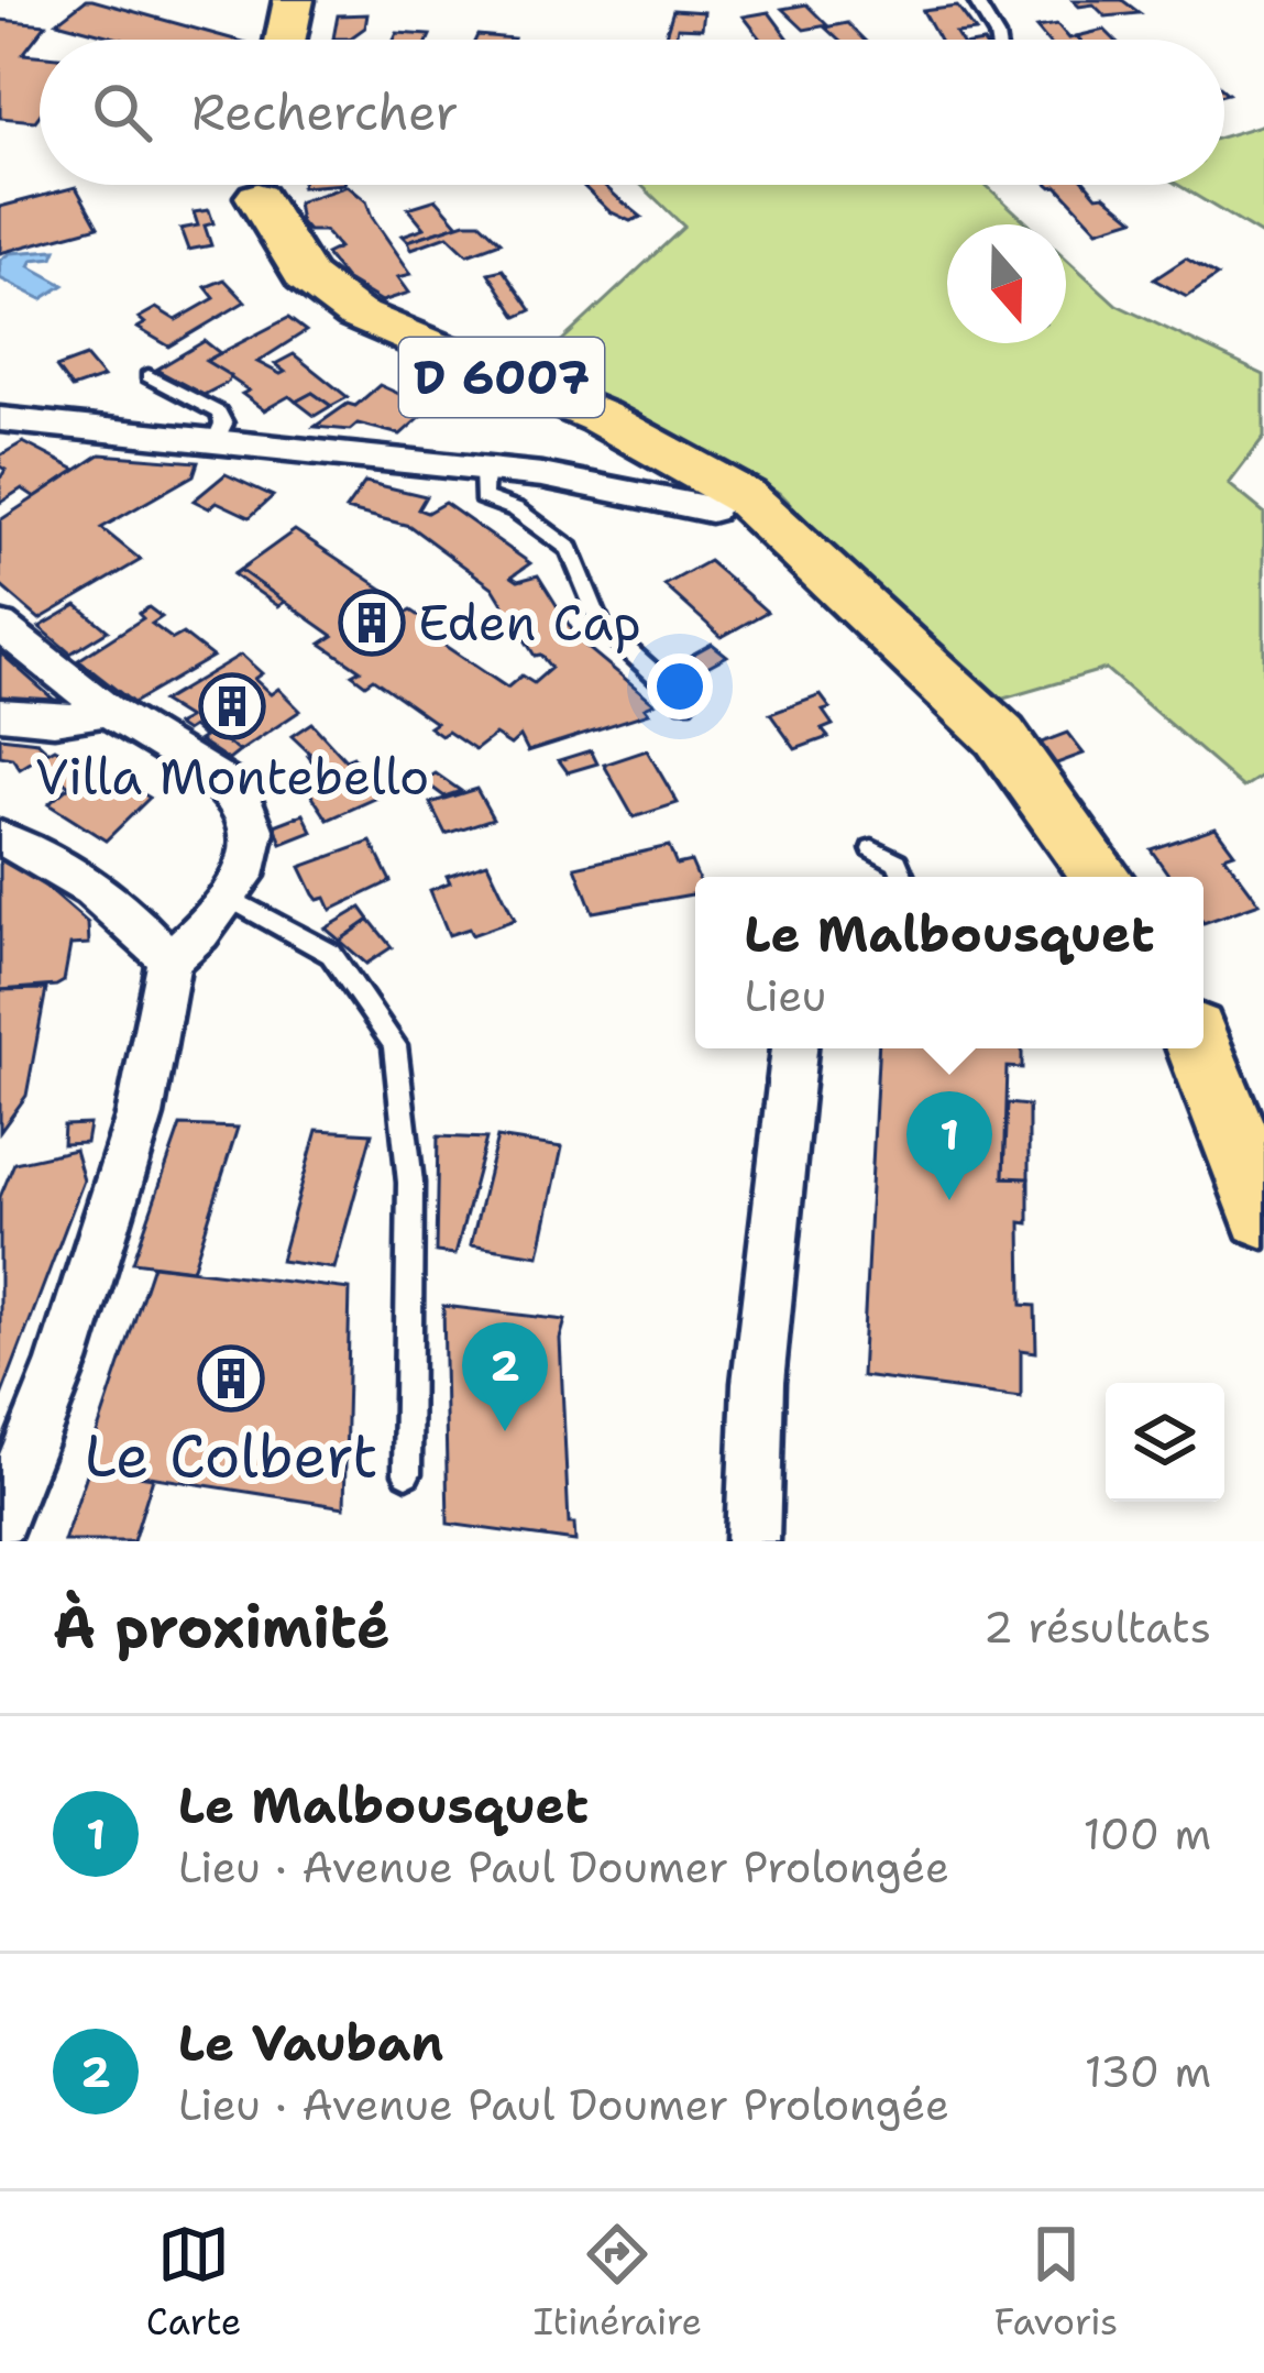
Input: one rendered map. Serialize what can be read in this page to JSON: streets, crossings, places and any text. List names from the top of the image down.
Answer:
{
  "streets": {
    "main road": ["D 6007"]
  },
  "places": {
    "building": ["Eden Cap", "Villa Montebello", "Le Colbert"]
  },
  "north": "bottom",
  "page": {
    "search": "Rechercher",
    "popup": ["Le Malbousquet", "Lieu"],
    "pins": ["1", "2"],
    "heading": ["À proximité", "2 résultats"],
    "list": [
      {
        "mark": "1",
        "name": "Le Malbousquet",
        "note": "Lieu · Avenue Paul Doumer Prolongée",
        "value": "100 m"
      },
      {
        "mark": "2",
        "name": "Le Vauban",
        "note": "Lieu · Avenue Paul Doumer Prolongée",
        "value": "130 m"
      }
    ],
    "nav": ["Carte", "Itinéraire", "Favoris"]
  }
}
